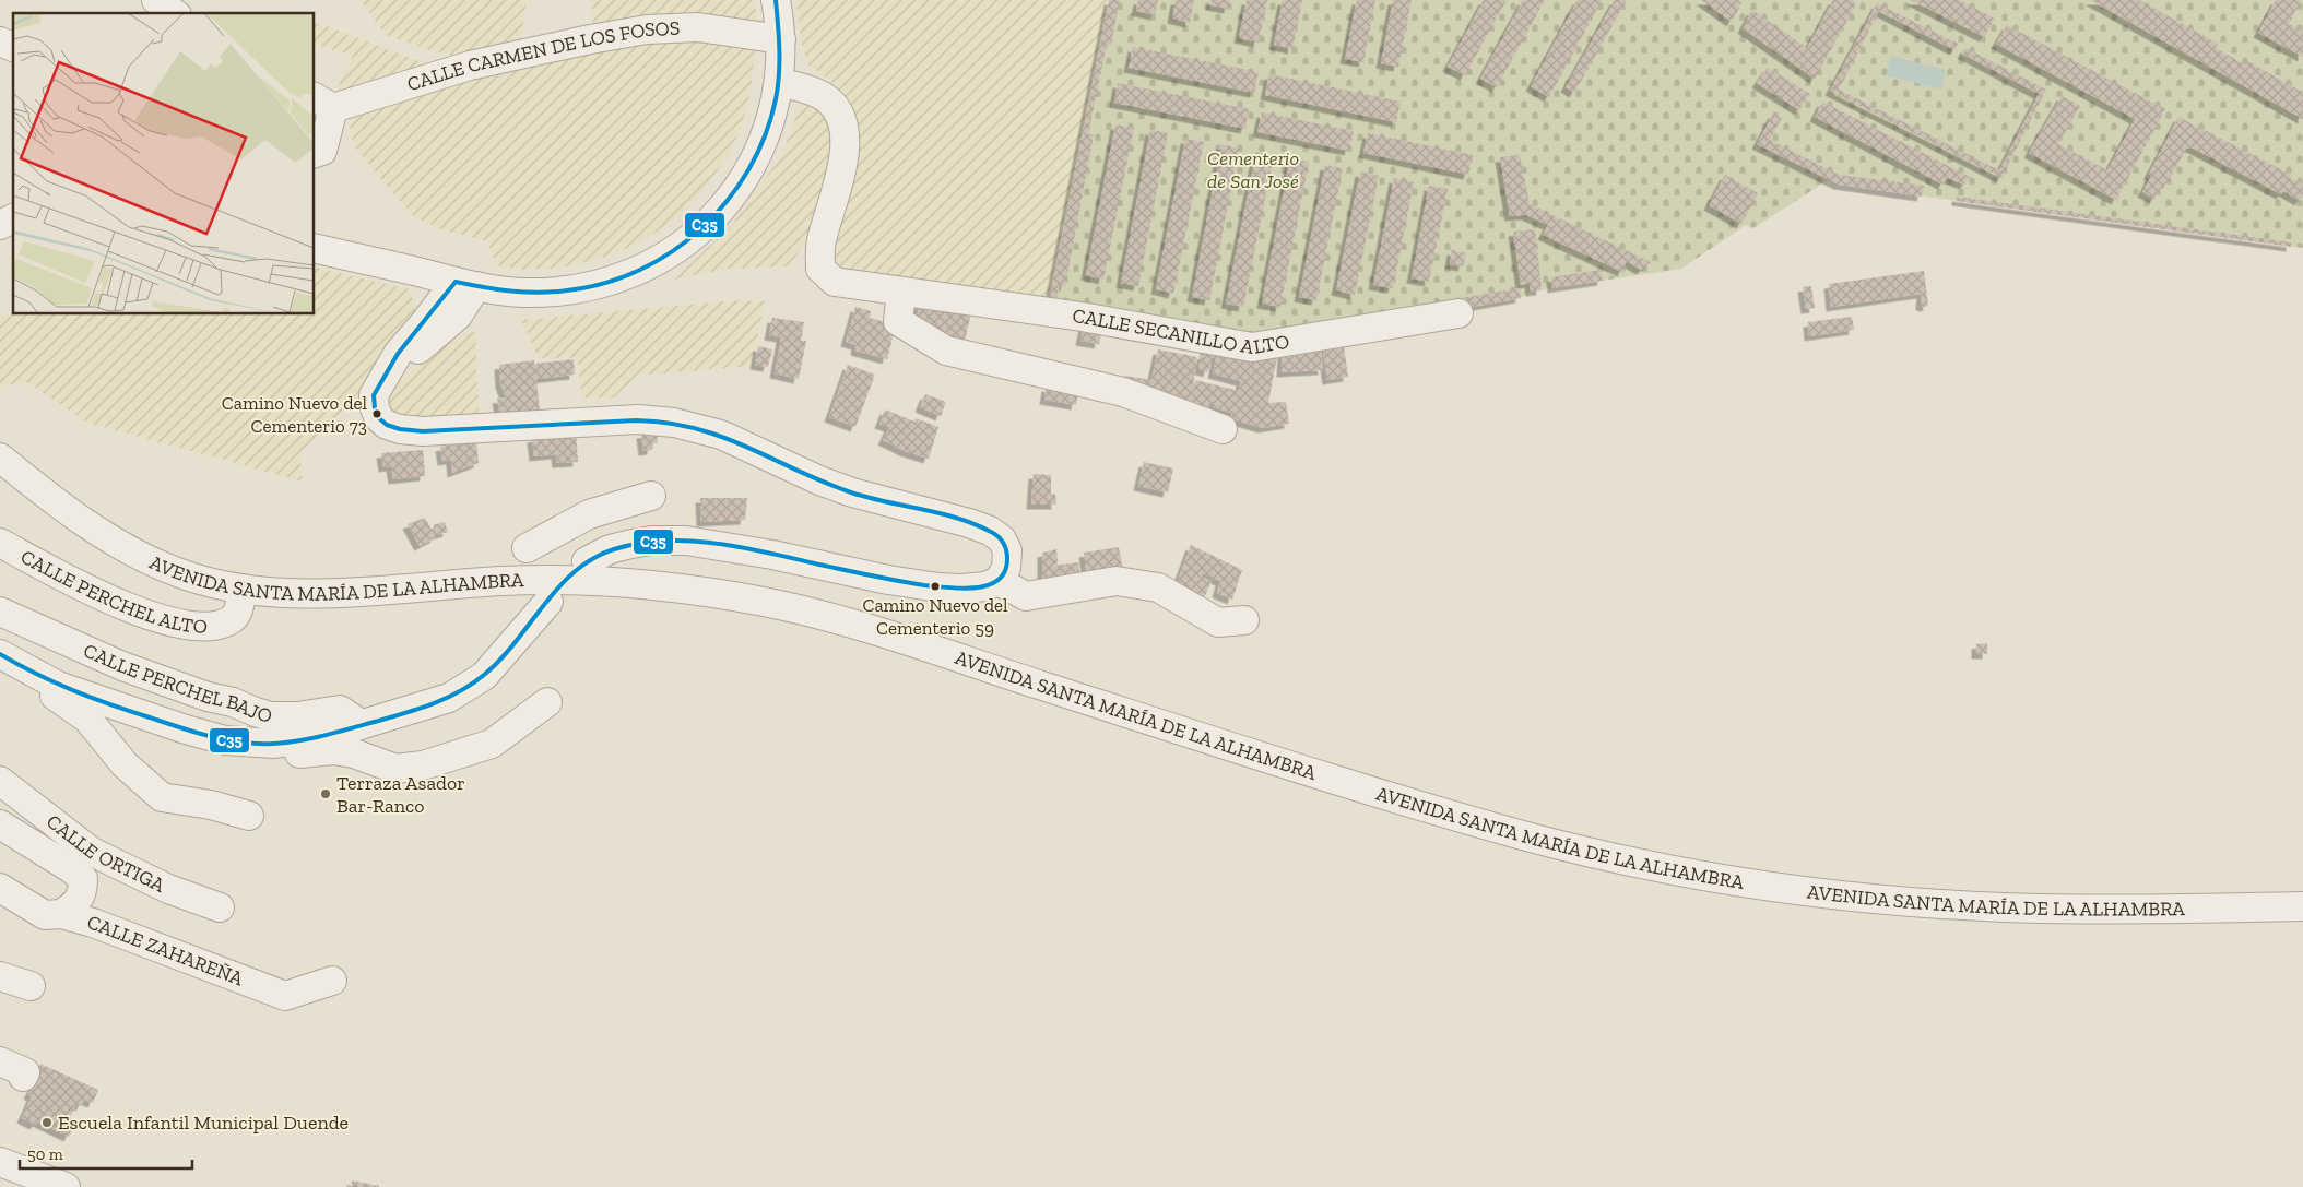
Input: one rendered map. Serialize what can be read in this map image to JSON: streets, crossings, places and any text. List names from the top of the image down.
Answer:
{
  "streets": {
    "street": [
      "CALLE CARMEN DE LOS FOSOS",
      "CALLE SECANILLO ALTO",
      "AVENIDA SANTA MARÍA DE LA ALHAMBRA",
      "CALLE PERCHEL ALTO",
      "CALLE PERCHEL BAJO",
      "CALLE ORTIGA",
      "CALLE ZAHAREÑA"
    ]
  },
  "crossings": [
    ["AVENIDA SANTA MARÍA DE LA ALHAMBRA", "CALLE PERCHEL ALTO"]
  ],
  "parks": ["Cementerio de San José"],
  "places": [
    "Camino Nuevo del Cementerio 73",
    "Camino Nuevo del Cementerio 59",
    "Terraza Asador Bar-Ranco",
    "Escuela Infantil Municipal Duende"
  ],
  "lines": ["transit line C35"],
  "scale_bar": "50 m"
}
